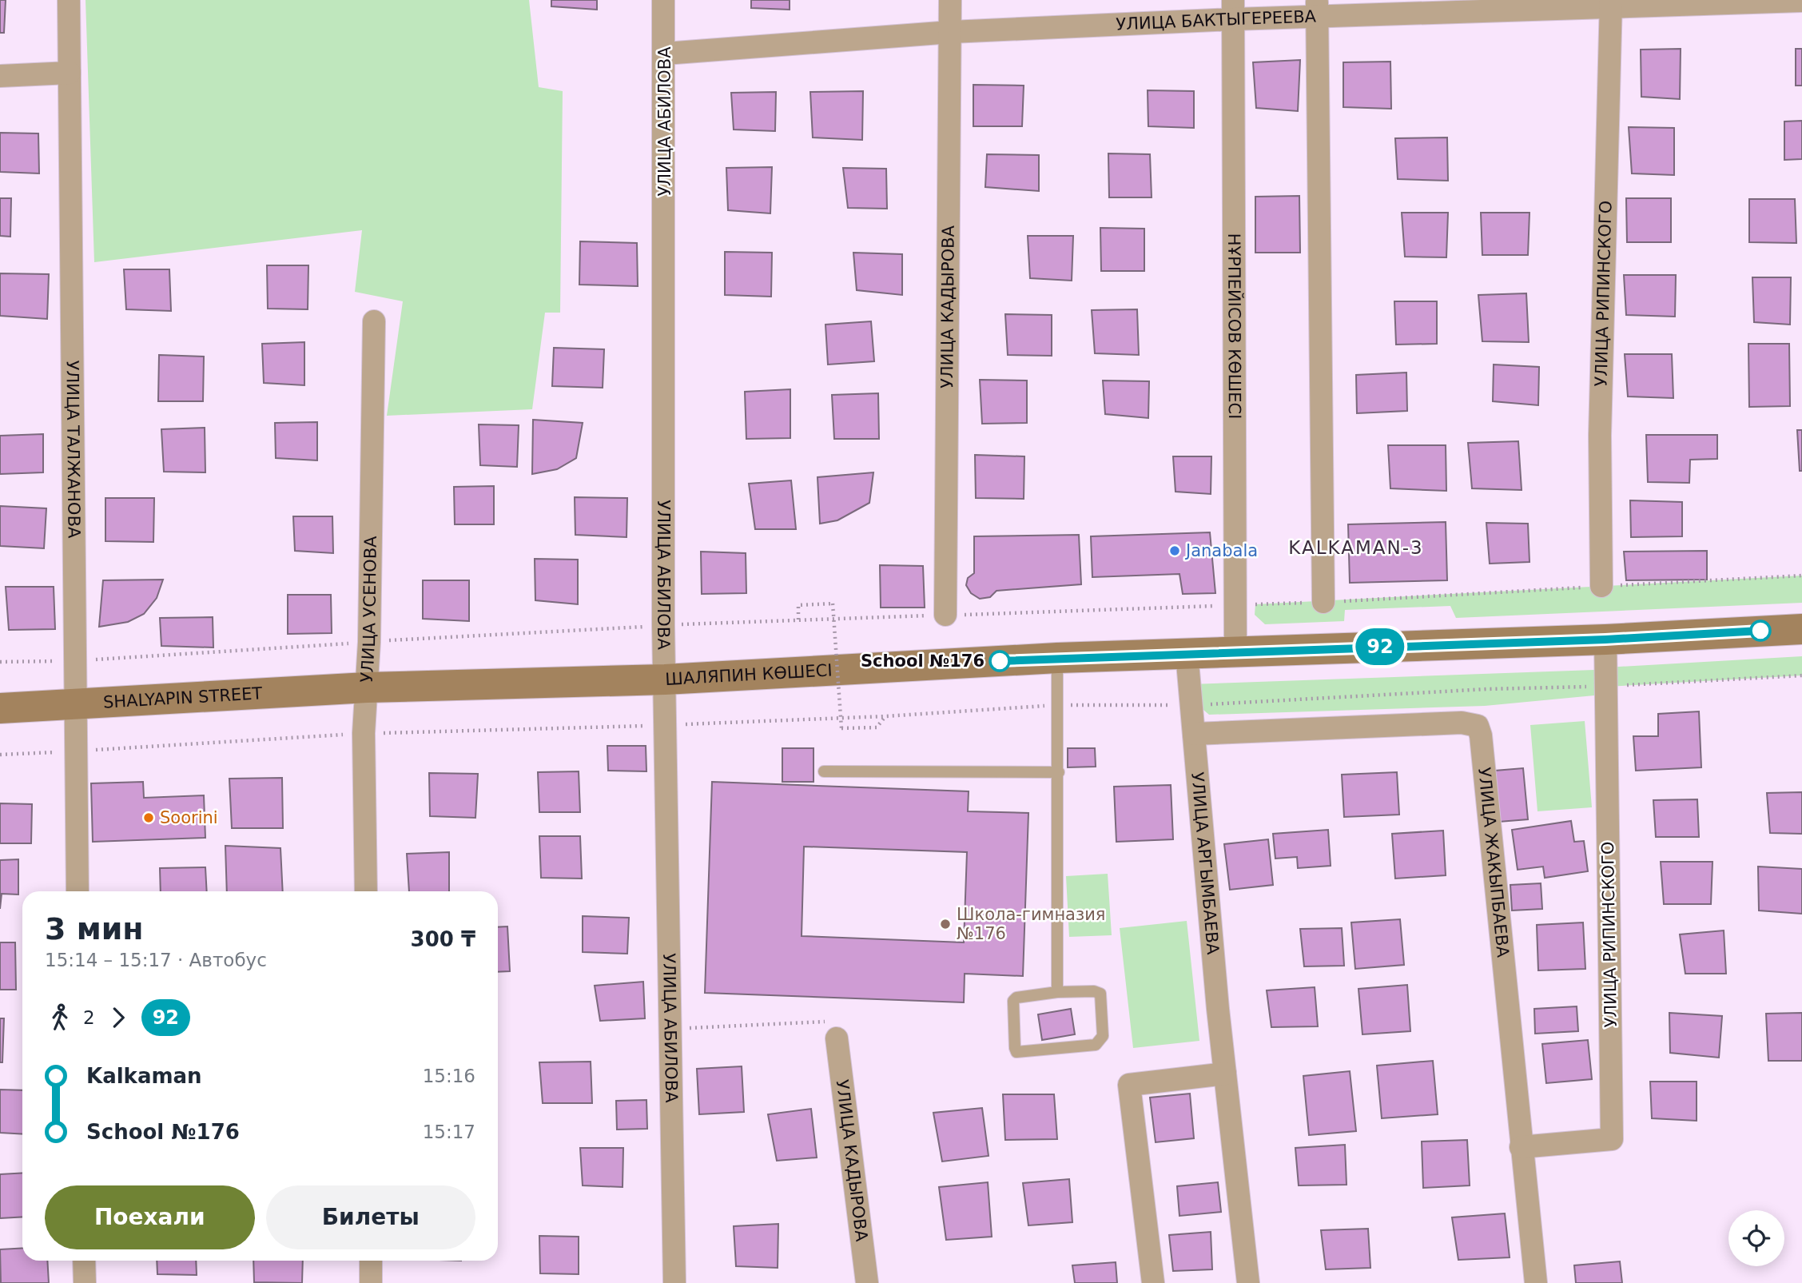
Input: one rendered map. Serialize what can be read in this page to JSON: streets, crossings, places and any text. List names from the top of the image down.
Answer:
{
  "streets": {
    "main road": ["ШАЛЯПИН КӨШЕСІ", "SHALYAPIN STREET"],
    "street": [
      "УЛИЦА БАКТЫГЕРЕЕВА",
      "УЛИЦА АБИЛОВА",
      "УЛИЦА РИПИНСКОГО",
      "УЛИЦА КАДЫРОВА",
      "НҰРПЕЙІСОВ КӨШЕСІ",
      "УЛИЦА ТАЛЖАНОВА",
      "УЛИЦА УСЕНОВА",
      "УЛИЦА ЖАКЫПБАЕВА",
      "УЛИЦА АРГЫМБАЕВА"
    ]
  },
  "crossings": [
    ["УЛИЦА БАКТЫГЕРЕЕВА", "УЛИЦА АБИЛОВА"],
    ["УЛИЦА БАКТЫГЕРЕЕВА", "УЛИЦА РИПИНСКОГО"],
    ["УЛИЦА БАКТЫГЕРЕЕВА", "УЛИЦА КАДЫРОВА"],
    ["УЛИЦА БАКТЫГЕРЕЕВА", "НҰРПЕЙІСОВ КӨШЕСІ"],
    ["УЛИЦА АБИЛОВА", "ШАЛЯПИН КӨШЕСІ"],
    ["УЛИЦА РИПИНСКОГО", "ШАЛЯПИН КӨШЕСІ"],
    ["УЛИЦА РИПИНСКОГО", "УЛИЦА ЖАКЫПБАЕВА"],
    ["НҰРПЕЙІСОВ КӨШЕСІ", "ШАЛЯПИН КӨШЕСІ"],
    ["УЛИЦА ТАЛЖАНОВА", "SHALYAPIN STREET"],
    ["УЛИЦА УСЕНОВА", "ШАЛЯПИН КӨШЕСІ"],
    ["УЛИЦА УСЕНОВА", "SHALYAPIN STREET"],
    ["ШАЛЯПИН КӨШЕСІ", "SHALYAPIN STREET"],
    ["ШАЛЯПИН КӨШЕСІ", "УЛИЦА АРГЫМБАЕВА"],
    ["УЛИЦА ЖАКЫПБАЕВА", "УЛИЦА АРГЫМБАЕВА"]
  ],
  "districts": ["KALKAMAN-3"],
  "places": [
    "Janabala",
    "School №176",
    "Soorini",
    "Школа-гимназия №176"
  ],
  "lines": ["bus line 92"],
  "page": {
    "on_map": "92",
    "heading": ["3 мин", "15:14 – 15:17 · Автобус", "300 ₸"],
    "legs": ["2", "92"],
    "list": [
      {
        "name": "Kalkaman",
        "value": "15:16"
      },
      {
        "name": "School №176",
        "value": "15:17"
      }
    ],
    "buttons": ["Поехали", "Билеты"]
  }
}
